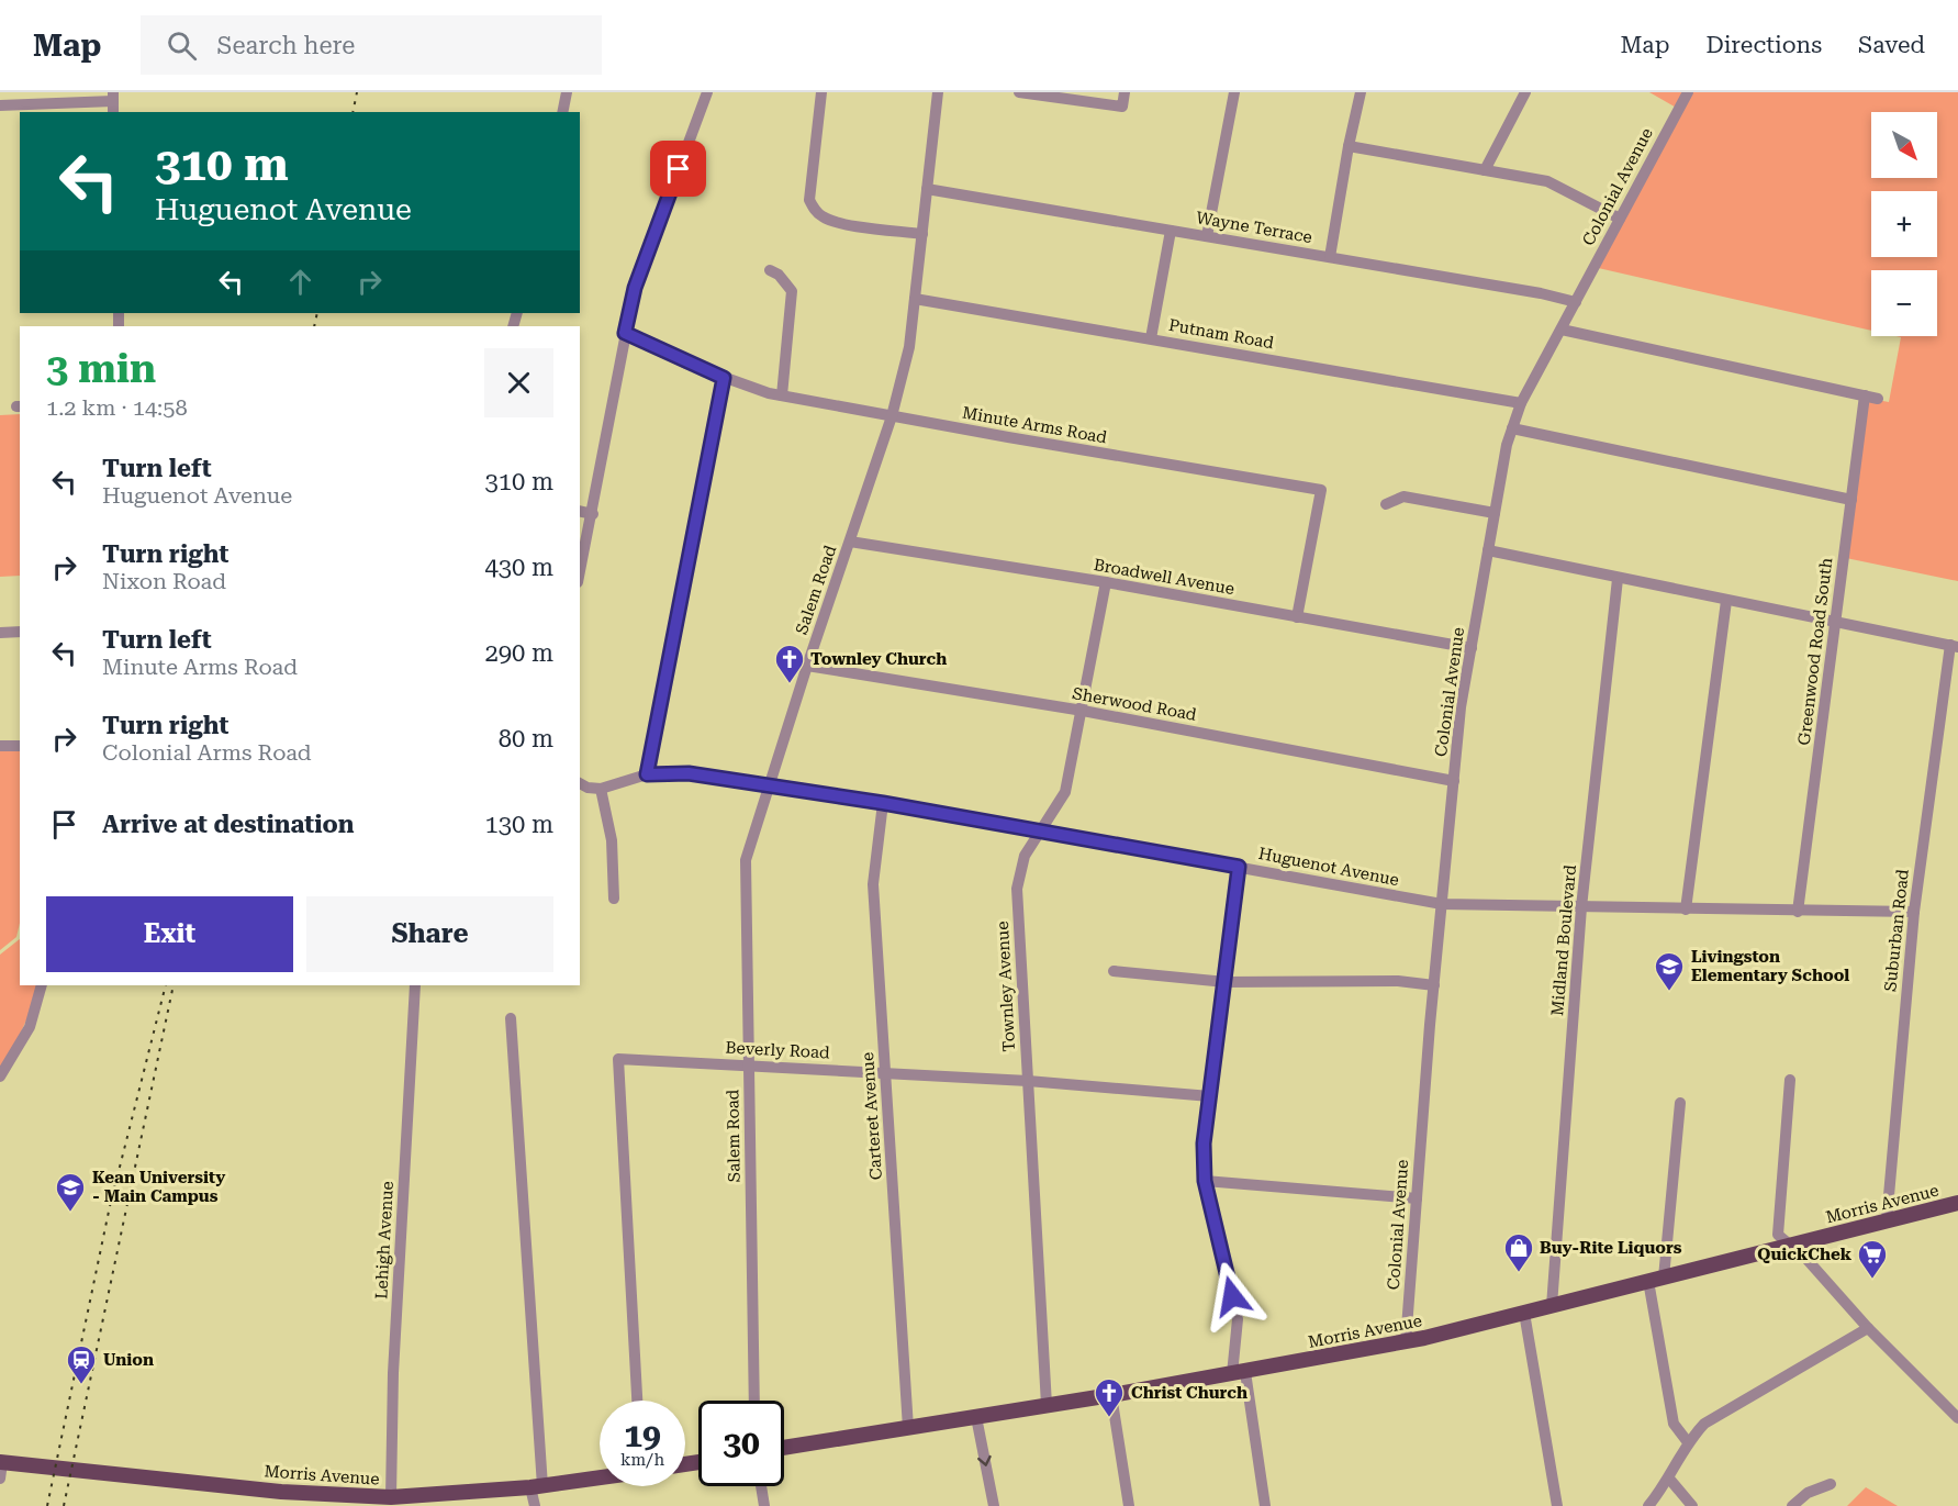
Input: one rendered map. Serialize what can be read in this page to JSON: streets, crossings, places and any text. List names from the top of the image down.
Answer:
{
  "streets": {
    "main road": ["Morris Avenue"],
    "street": [
      "Colonial Avenue",
      "Wayne Terrace",
      "Putnam Road",
      "Minute Arms Road",
      "Broadwell Avenue",
      "Salem Road",
      "Greenwood Road South",
      "Sherwood Road",
      "Huguenot Avenue",
      "Suburban Road",
      "Midland Boulevard",
      "Townley Avenue",
      "Beverly Road",
      "Carteret Avenue",
      "Lehigh Avenue"
    ]
  },
  "crossings": [
    ["Colonial Avenue", "Wayne Terrace"],
    ["Colonial Avenue", "Putnam Road"],
    ["Colonial Avenue", "Broadwell Avenue"],
    ["Colonial Avenue", "Sherwood Road"],
    ["Colonial Avenue", "Huguenot Avenue"],
    ["Colonial Avenue", "Morris Avenue"],
    ["Wayne Terrace", "Salem Road"],
    ["Putnam Road", "Salem Road"],
    ["Minute Arms Road", "Broadwell Avenue"],
    ["Minute Arms Road", "Salem Road"],
    ["Broadwell Avenue", "Salem Road"],
    ["Broadwell Avenue", "Townley Avenue"],
    ["Salem Road", "Sherwood Road"],
    ["Salem Road", "Huguenot Avenue"],
    ["Salem Road", "Beverly Road"],
    ["Greenwood Road South", "Huguenot Avenue"],
    ["Sherwood Road", "Townley Avenue"],
    ["Huguenot Avenue", "Suburban Road"],
    ["Huguenot Avenue", "Midland Boulevard"],
    ["Huguenot Avenue", "Townley Avenue"],
    ["Huguenot Avenue", "Carteret Avenue"],
    ["Suburban Road", "Morris Avenue"],
    ["Midland Boulevard", "Morris Avenue"],
    ["Townley Avenue", "Beverly Road"],
    ["Townley Avenue", "Morris Avenue"],
    ["Beverly Road", "Carteret Avenue"],
    ["Carteret Avenue", "Morris Avenue"],
    ["Morris Avenue", "Lehigh Avenue"]
  ],
  "places": {
    "church": ["Townley Church", "Christ Church"],
    "school or university": ["Livingston Elementary School", "Kean University - Main Campus"],
    "shop": ["Buy-Rite Liquors"],
    "supermarket": ["QuickChek"],
    "station": ["Union"]
  },
  "north": "bottom right",
  "page": {
    "header": "Map",
    "search": "Search here",
    "nav": ["Map", "Directions", "Saved"],
    "map_buttons": ["+", "−"],
    "turn": ["310 m", "Huguenot Avenue"],
    "heading": ["3 min", "1.2 km · 14:58"],
    "list": [
      {
        "name": "Turn left",
        "note": "Huguenot Avenue",
        "value": "310 m"
      },
      {
        "name": "Turn right",
        "note": "Nixon Road",
        "value": "430 m"
      },
      {
        "name": "Turn left",
        "note": "Minute Arms Road",
        "value": "290 m"
      },
      {
        "name": "Turn right",
        "note": "Colonial Arms Road",
        "value": "80 m"
      },
      {
        "name": "Arrive at destination",
        "value": "130 m"
      }
    ],
    "buttons": ["Exit", "Share"],
    "speed": "19 km/h",
    "limit": "30"
  }
}
